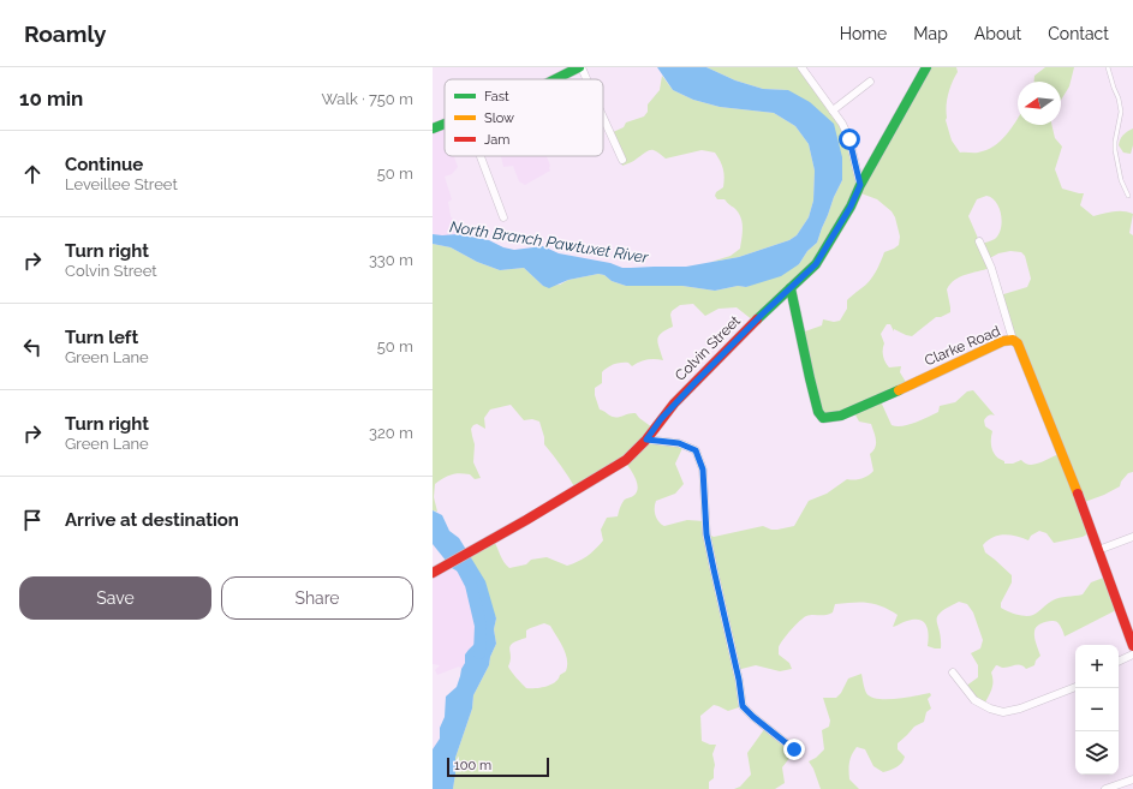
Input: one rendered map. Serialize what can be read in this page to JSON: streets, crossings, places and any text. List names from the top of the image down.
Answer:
{
  "streets": {
    "street": ["Clarke Road", "Colvin Street"]
  },
  "crossings": [
    ["Clarke Road", "Colvin Street"]
  ],
  "water": ["North Branch Pawtuxet River"],
  "legend": ["Fast", "Slow", "Jam"],
  "scale_bar": "100 m",
  "north": "left",
  "page": {
    "header": "Roamly",
    "nav": [
      "Home",
      "Map",
      "About",
      "Contact"
    ],
    "heading": ["10 min", "Walk · 750 m"],
    "list": [
      ["Continue", "Leveillee Street", "50 m"],
      ["Turn right", "Colvin Street", "330 m"],
      ["Turn left", "Green Lane", "50 m"],
      ["Turn right", "Green Lane", "320 m"],
      "Arrive at destination"
    ],
    "buttons": ["Save", "Share"],
    "map_buttons": ["+", "−"],
    "scale": "100 m"
  }
}
